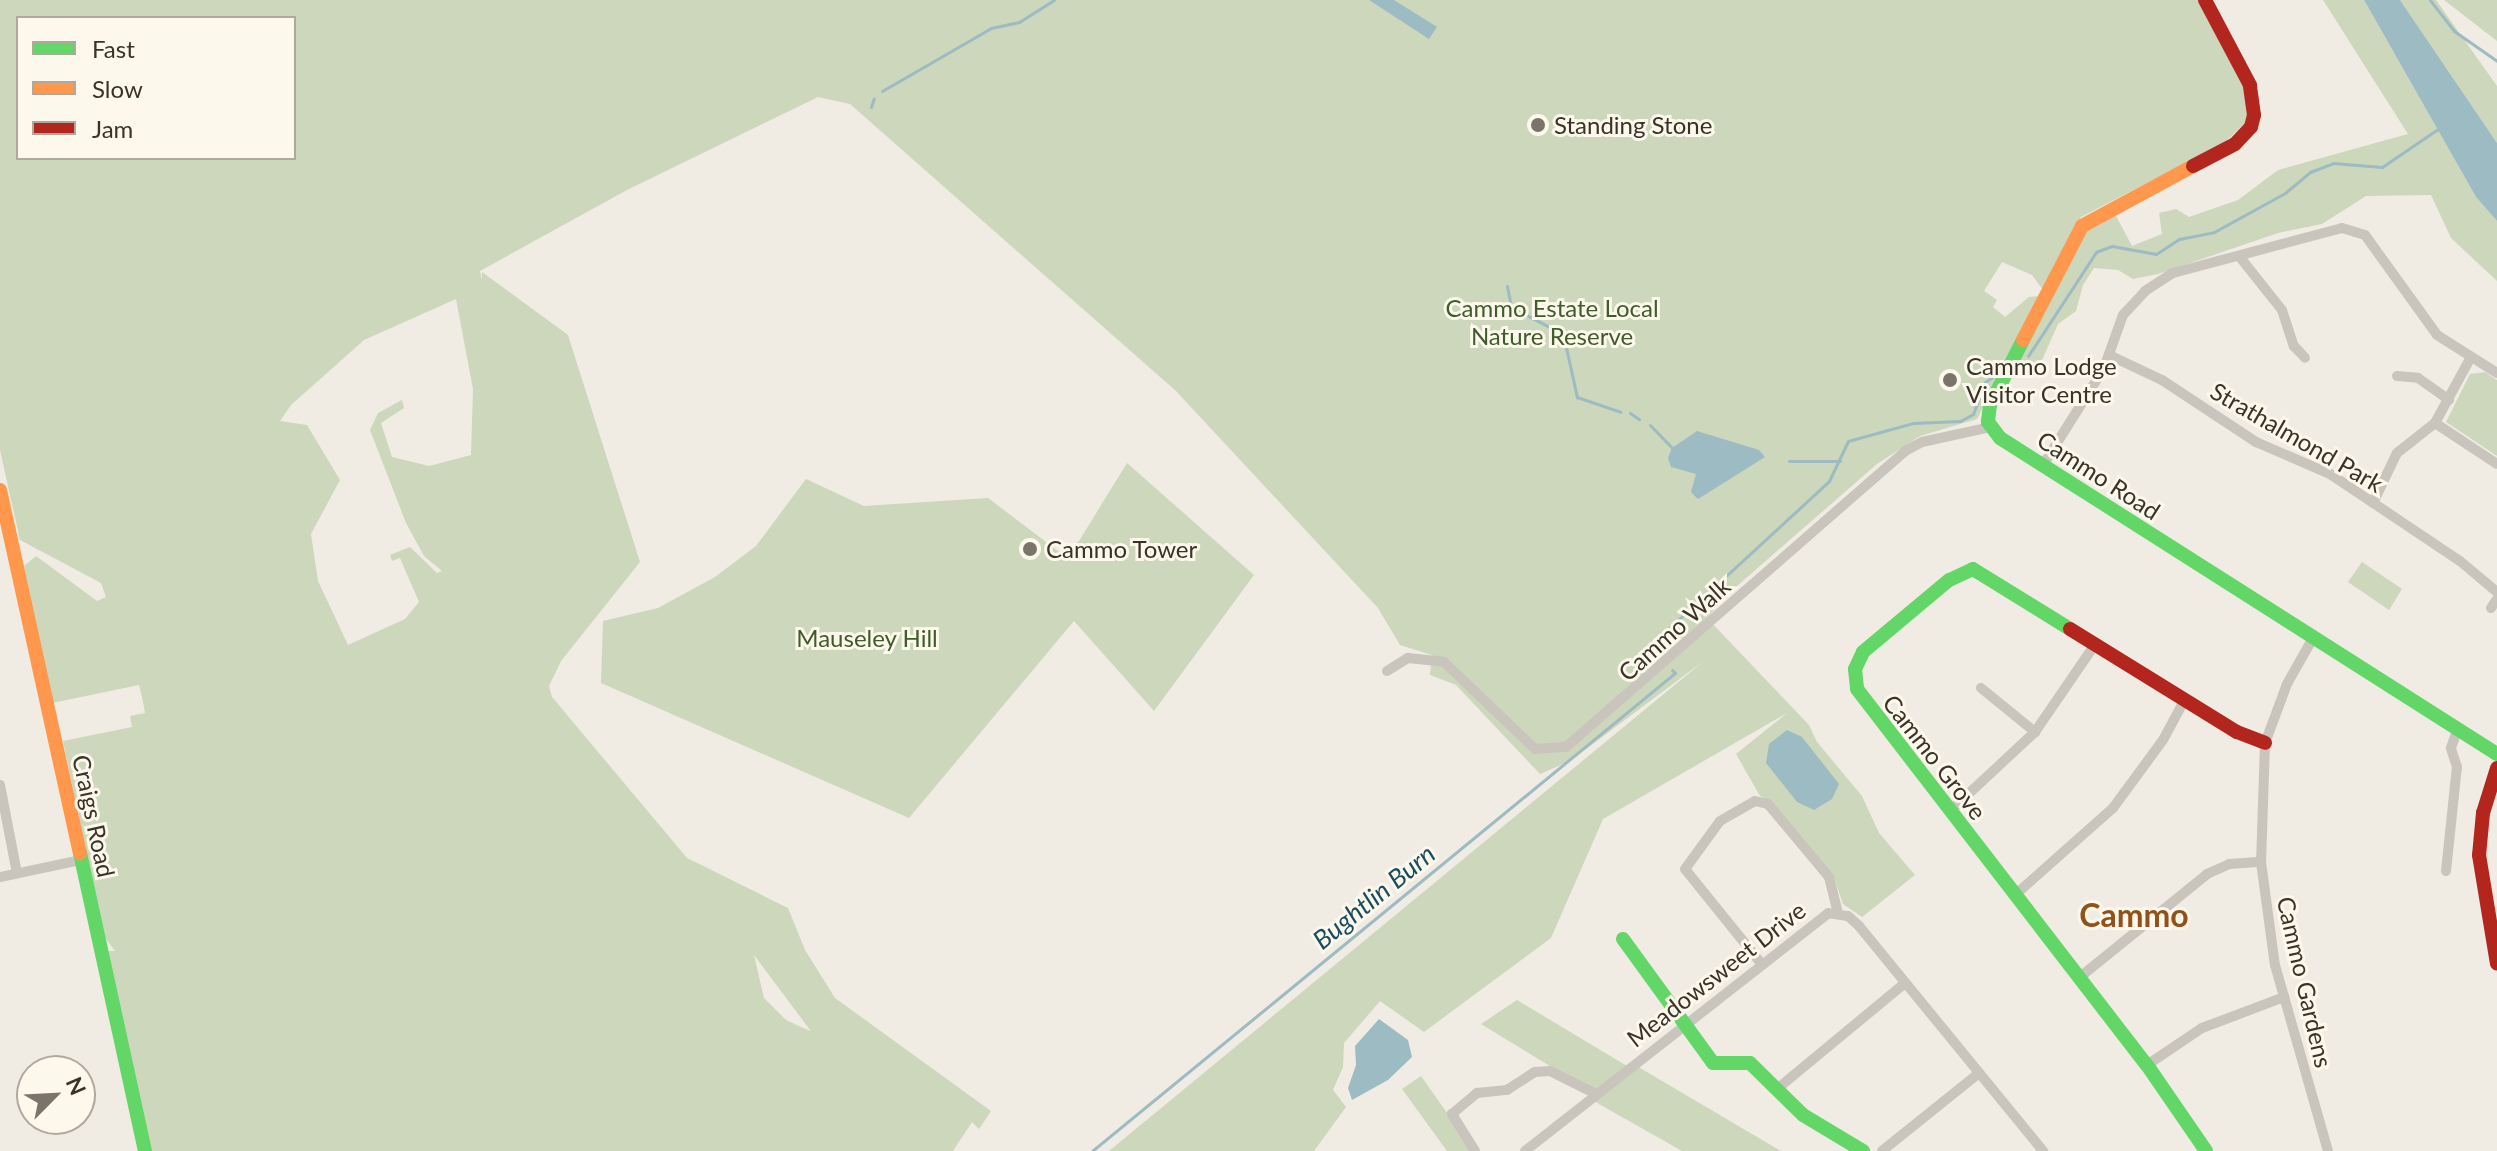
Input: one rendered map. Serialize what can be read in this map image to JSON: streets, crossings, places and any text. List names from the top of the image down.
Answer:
{
  "streets": {
    "street": [
      "Strathalmond Park",
      "Cammo Road",
      "Cammo Walk",
      "Cammo Grove",
      "Craigs Road",
      "Meadowsweet Drive",
      "Cammo Gardens"
    ]
  },
  "crossings": [
    ["Cammo Road", "Cammo Walk"],
    ["Cammo Road", "Cammo Gardens"],
    ["Cammo Grove", "Cammo Gardens"]
  ],
  "districts": ["Cammo"],
  "water": ["Bughtlin Burn"],
  "parks": ["Cammo Estate Local Nature Reserve", "Mauseley Hill"],
  "places": ["Standing Stone", "Cammo Lodge Visitor Centre", "Cammo Tower"],
  "legend": ["Fast", "Slow", "Jam"],
  "north": "top right"
}
